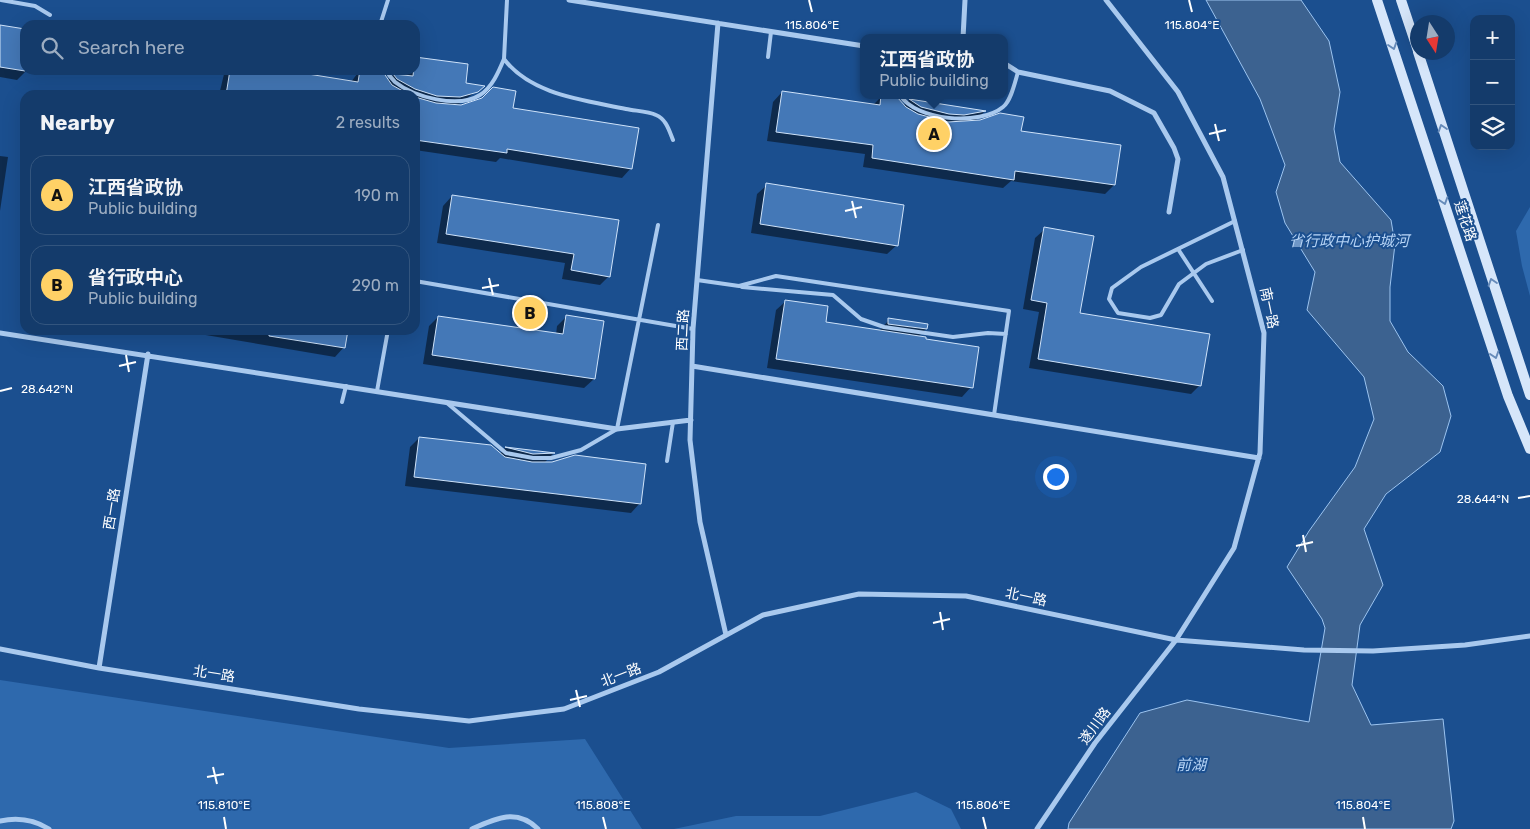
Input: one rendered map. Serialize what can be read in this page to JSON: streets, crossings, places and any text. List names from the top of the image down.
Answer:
{
  "streets": {
    "main road": ["莲花路"],
    "street": [
      "南一路",
      "西二路",
      "西一路",
      "北一路",
      "遂川路"
    ]
  },
  "crossings": [
    ["南一路", "北一路"],
    ["南一路", "遂川路"],
    ["西二路", "北一路"],
    ["西一路", "北一路"],
    ["北一路", "遂川路"]
  ],
  "water": ["省行政中心护城河", "前湖"],
  "north": "bottom",
  "page": {
    "map_buttons": ["+", "−"],
    "search": "Search here",
    "popup": ["江西省政协", "Public building"],
    "heading": ["Nearby", "2 results"],
    "pins": ["A", "B"],
    "list": [
      {
        "mark": "A",
        "name": "江西省政协",
        "note": "Public building",
        "value": "190 m"
      },
      {
        "mark": "B",
        "name": "省行政中心",
        "note": "Public building",
        "value": "290 m"
      }
    ]
  },
  "coordinates": [
    "115.806°E",
    "115.804°E",
    "28.642°N",
    "28.644°N",
    "115.810°E",
    "115.808°E"
  ]
}
